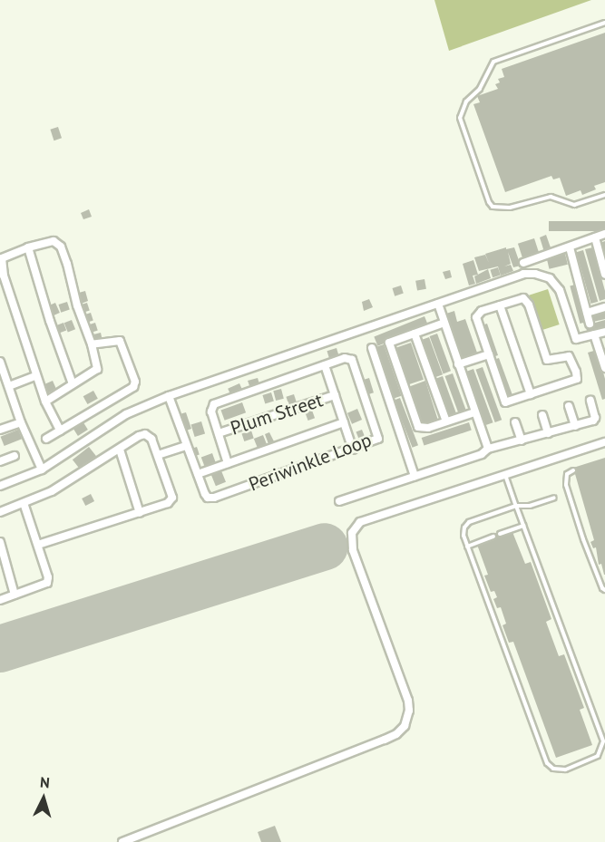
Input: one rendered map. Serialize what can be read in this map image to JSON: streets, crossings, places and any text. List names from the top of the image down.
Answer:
{
  "streets": {
    "street": ["Plum Street", "Periwinkle Loop"]
  },
  "crossings": [
    ["Plum Street", "Periwinkle Loop"]
  ],
  "north": "top"
}
